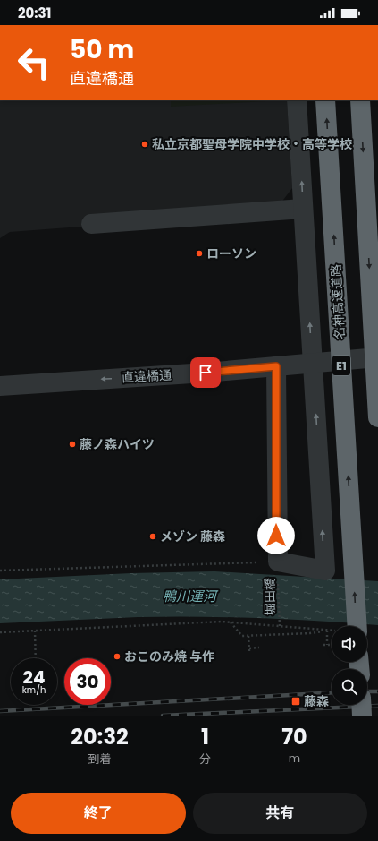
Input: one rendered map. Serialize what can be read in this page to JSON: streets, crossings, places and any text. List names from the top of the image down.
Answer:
{
  "streets": {
    "highway": ["名神高速道路", "E1"],
    "street": ["直違橋通"],
    "path": ["堀田橋"]
  },
  "water": ["鴨川運河"],
  "places": {
    "other": [
      "私立京都聖母学院中学校・高等学校",
      "ローソン",
      "藤ノ森ハイツ",
      "メゾン 藤森",
      "おこのみ焼 与作"
    ],
    "transit": ["藤森"]
  },
  "page": {
    "status": "20:31",
    "turn": ["50 m", "直違橋通"],
    "speed": "24 km/h",
    "limit": "30",
    "eta": [
      "20:32",
      "到着",
      "1",
      "分",
      "70",
      "m"
    ],
    "buttons": ["終了", "共有"]
  }
}
